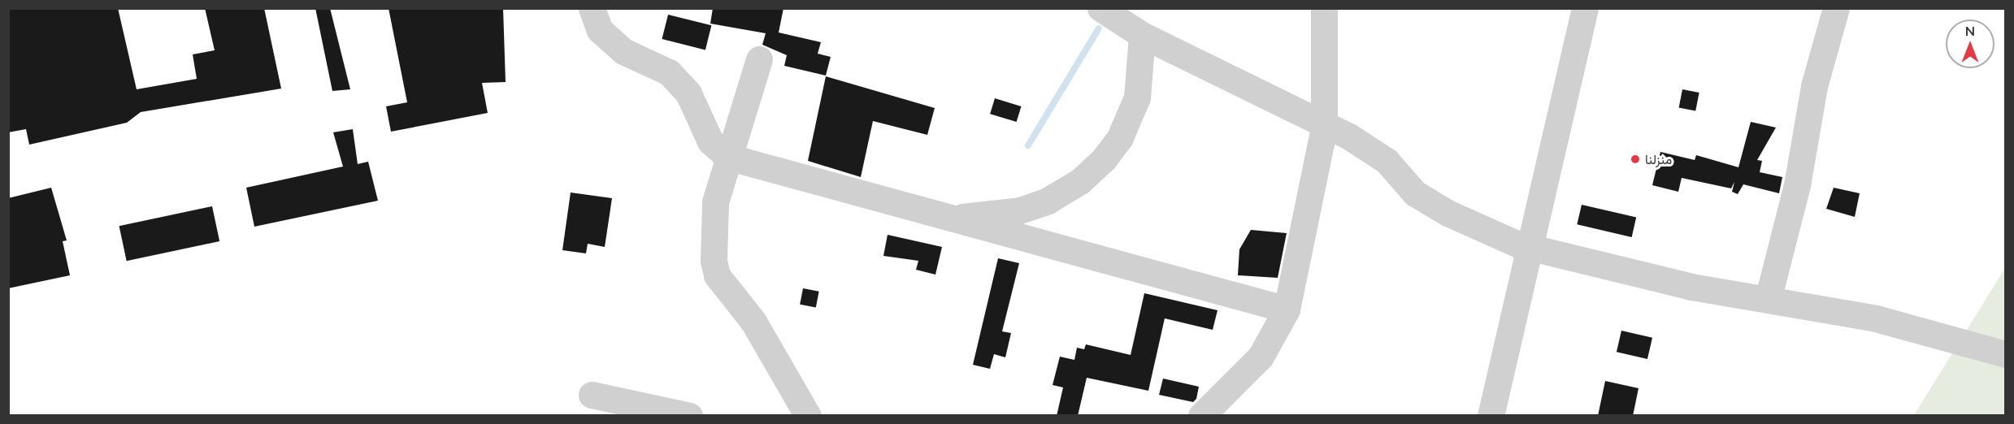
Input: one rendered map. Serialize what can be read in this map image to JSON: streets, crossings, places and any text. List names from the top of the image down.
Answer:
{
  "places": ["منزلنا"],
  "north": "top"
}
